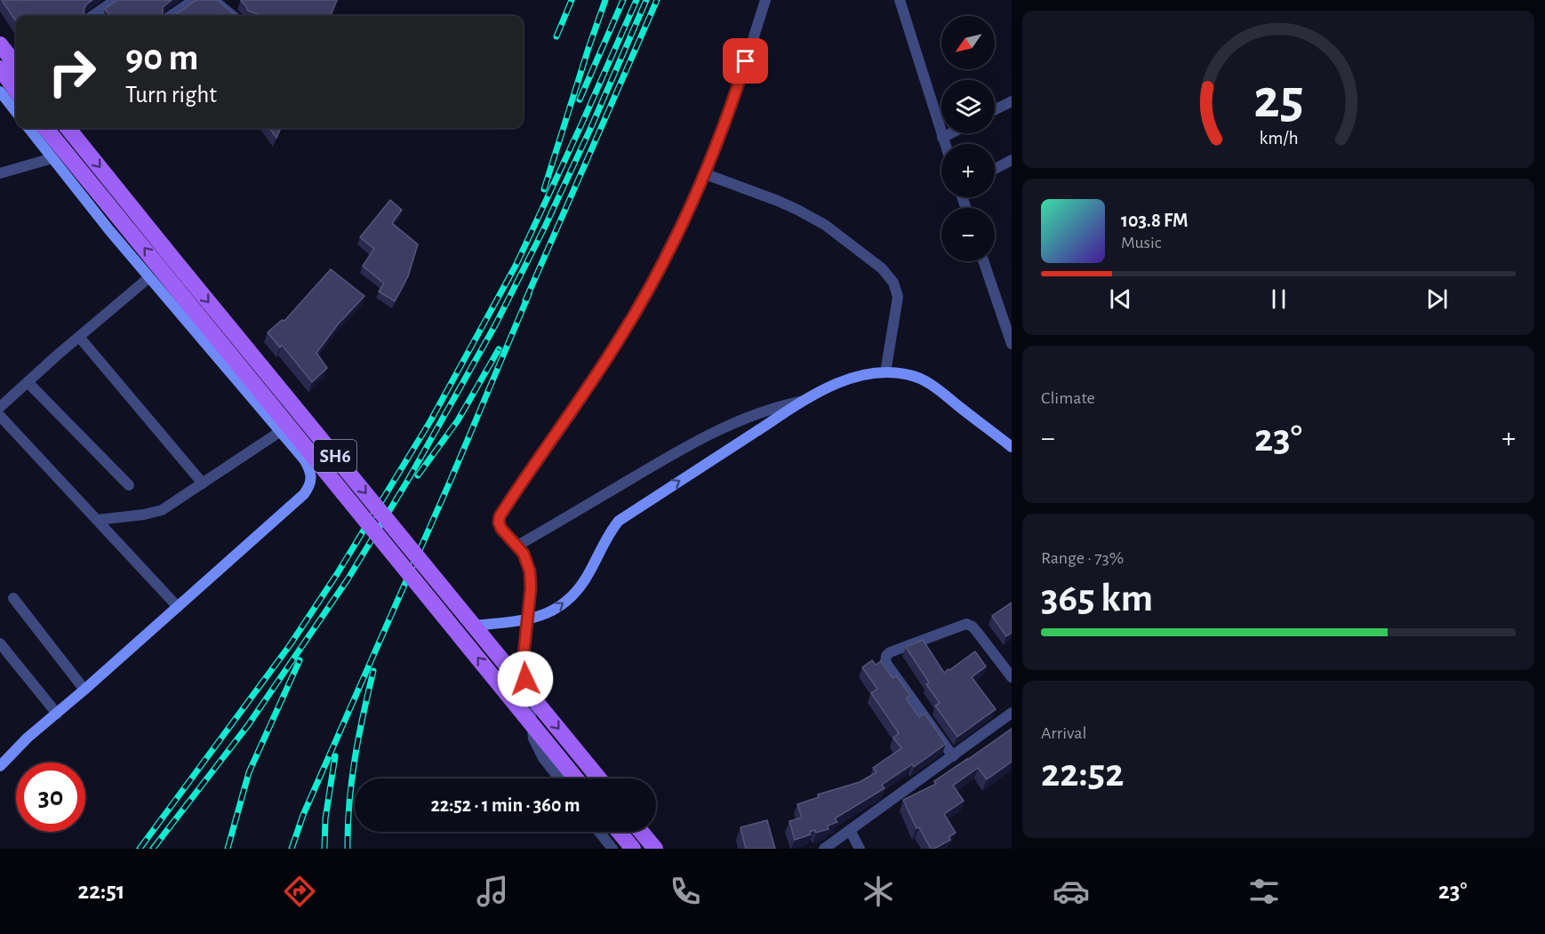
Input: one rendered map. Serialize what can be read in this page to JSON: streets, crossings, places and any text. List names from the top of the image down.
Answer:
{
  "streets": {
    "main road": ["SH6"]
  },
  "north": "bottom left",
  "page": {
    "map_buttons": ["+", "−"],
    "turn": ["90 m", "Turn right"],
    "song": ["103.8 FM", "Music"],
    "tile": [
      "Climate",
      ["Range · 73%", "365 km"],
      ["Arrival", "22:52"]
    ],
    "heat": ["−", "23°", "+"],
    "limit": "30",
    "trip": "22:52 · 1 min · 360 m",
    "tabs": ["22:51", "23°"],
    "gauge": ["25", "km/h"]
  }
}
